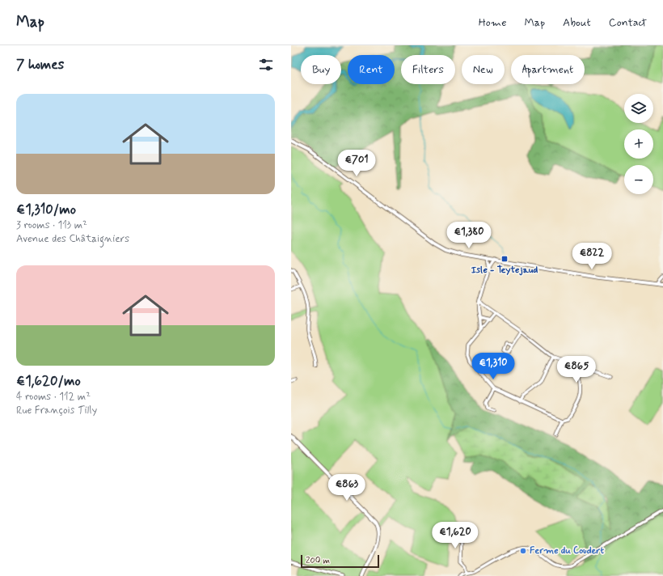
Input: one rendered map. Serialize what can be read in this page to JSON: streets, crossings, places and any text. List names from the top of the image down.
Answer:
{
  "places": {
    "transit": ["Isle - Teytejaud"],
    "other": ["Ferme du Coudert"]
  },
  "scale_bar": "200 m",
  "page": {
    "header": "Map",
    "nav": [
      "Home",
      "Map",
      "About",
      "Contact"
    ],
    "heading": "7 homes",
    "chip": [
      "Buy",
      "Rent",
      "Filters",
      "New",
      "Apartment"
    ],
    "list": [
      {
        "name": "€1,310/mo",
        "note": "3 rooms · 113 m² · Avenue des Châtaigniers"
      },
      {
        "name": "€1,620/mo",
        "note": "4 rooms · 112 m² · Rue François Tilly"
      }
    ],
    "map_buttons": ["+", "−"],
    "price": [
      "€701",
      "€1,380",
      "€822",
      "€1,310",
      "€865",
      "€863",
      "€1,620"
    ],
    "scale": "200 m"
  }
}
